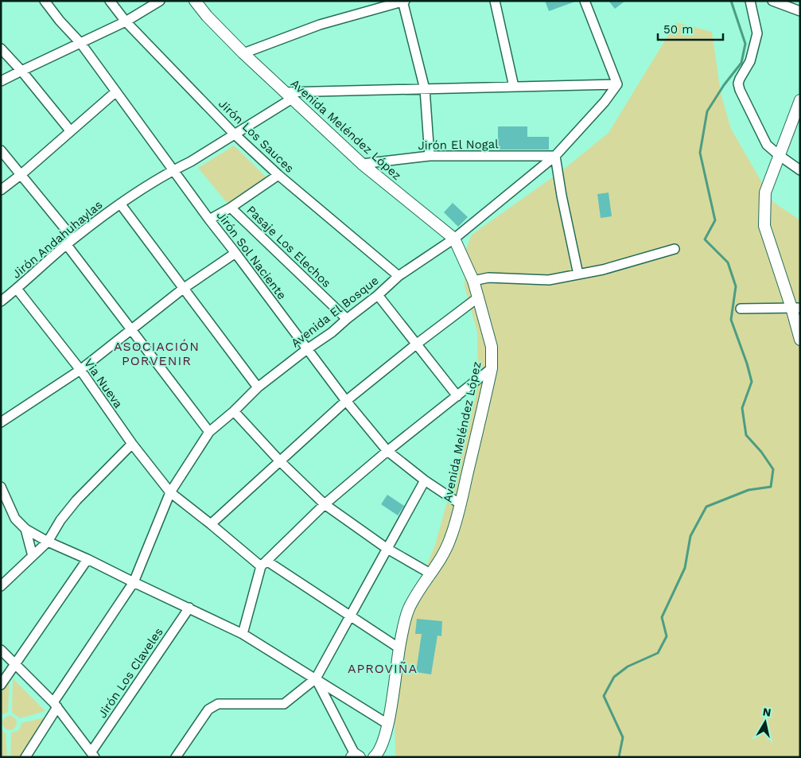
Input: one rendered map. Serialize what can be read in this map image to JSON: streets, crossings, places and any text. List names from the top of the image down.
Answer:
{
  "streets": {
    "street": [
      "Avenida Meléndez López",
      "Jirón Los Sauces",
      "Jirón El Nogal",
      "Jirón Andahuhaylas",
      "Pasaje Los Elechos",
      "Jirón Sol Naciente",
      "Avenida El Bosque",
      "Via Nueva",
      "Jirón Los Claveles"
    ]
  },
  "crossings": [
    ["Avenida Meléndez López", "Jirón El Nogal"],
    ["Avenida Meléndez López", "Jirón Andahuhaylas"],
    ["Avenida Meléndez López", "Jirón Sol Naciente"],
    ["Avenida Meléndez López", "Avenida El Bosque"],
    ["Avenida Meléndez López", "Via Nueva"],
    ["Jirón Los Sauces", "Jirón Andahuhaylas"],
    ["Jirón Los Sauces", "Avenida El Bosque"],
    ["Jirón El Nogal", "Avenida El Bosque"],
    ["Jirón Andahuhaylas", "Jirón Sol Naciente"],
    ["Jirón Andahuhaylas", "Via Nueva"],
    ["Pasaje Los Elechos", "Avenida El Bosque"],
    ["Jirón Sol Naciente", "Avenida El Bosque"],
    ["Avenida El Bosque", "Via Nueva"]
  ],
  "districts": ["ASOCIACIÓN PORVENIR", "APROVIÑA"],
  "scale_bar": "50 m",
  "north": "top"
}
